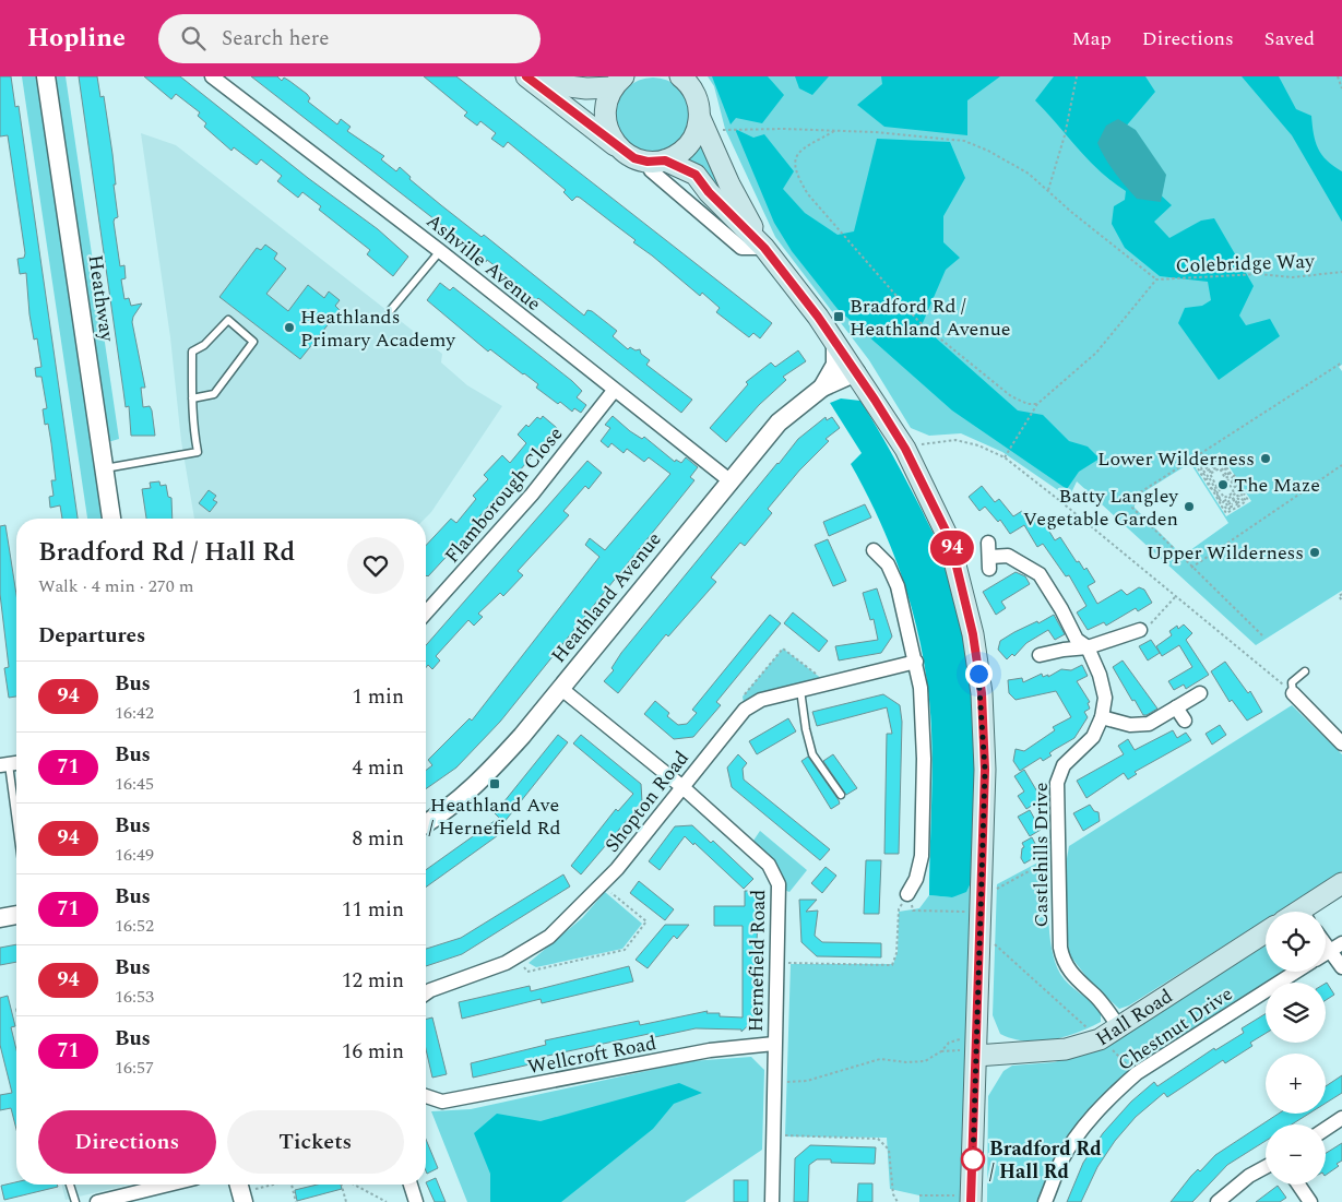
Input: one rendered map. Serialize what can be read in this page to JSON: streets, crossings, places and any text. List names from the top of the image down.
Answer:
{
  "streets": {
    "main road": ["Hall Road"],
    "street": [
      "Ashville Avenue",
      "Heathway",
      "Flamborough Close",
      "Heathland Avenue",
      "Shopton Road",
      "Castlehills Drive",
      "Hernefield Road",
      "Chestnut Drive",
      "Wellcroft Road"
    ],
    "path": ["Colebridge Way"]
  },
  "crossings": [
    ["Ashville Avenue", "Flamborough Close"],
    ["Ashville Avenue", "Heathland Avenue"],
    ["Heathland Avenue", "Hernefield Road"],
    ["Shopton Road", "Hernefield Road"],
    ["Castlehills Drive", "Hall Road"],
    ["Hernefield Road", "Wellcroft Road"]
  ],
  "places": {
    "transit": ["Bradford Rd / Heathland Avenue", "Heathland Ave / Hernefield Rd"],
    "other": [
      "Heathlands Primary Academy",
      "Lower Wilderness",
      "The Maze",
      "Batty Langley Vegetable Garden",
      "Upper Wilderness",
      "Bradford Rd / Hall Rd"
    ]
  },
  "lines": ["bus line 94"],
  "page": {
    "header": "Hopline",
    "search": "Search here",
    "nav": ["Map", "Directions", "Saved"],
    "on_map": "94",
    "heading": [
      ["Bradford Rd / Hall Rd", "Walk · 4 min · 270 m"],
      "Departures"
    ],
    "list": [
      {
        "mark": "94",
        "name": "Bus",
        "note": "16:42",
        "value": "1 min"
      },
      {
        "mark": "71",
        "name": "Bus",
        "note": "16:45",
        "value": "4 min"
      },
      {
        "mark": "94",
        "name": "Bus",
        "note": "16:49",
        "value": "8 min"
      },
      {
        "mark": "71",
        "name": "Bus",
        "note": "16:52",
        "value": "11 min"
      },
      {
        "mark": "94",
        "name": "Bus",
        "note": "16:53",
        "value": "12 min"
      },
      {
        "mark": "71",
        "name": "Bus",
        "note": "16:57",
        "value": "16 min"
      }
    ],
    "map_buttons": ["+", "−"],
    "buttons": ["Directions", "Tickets"]
  }
}
